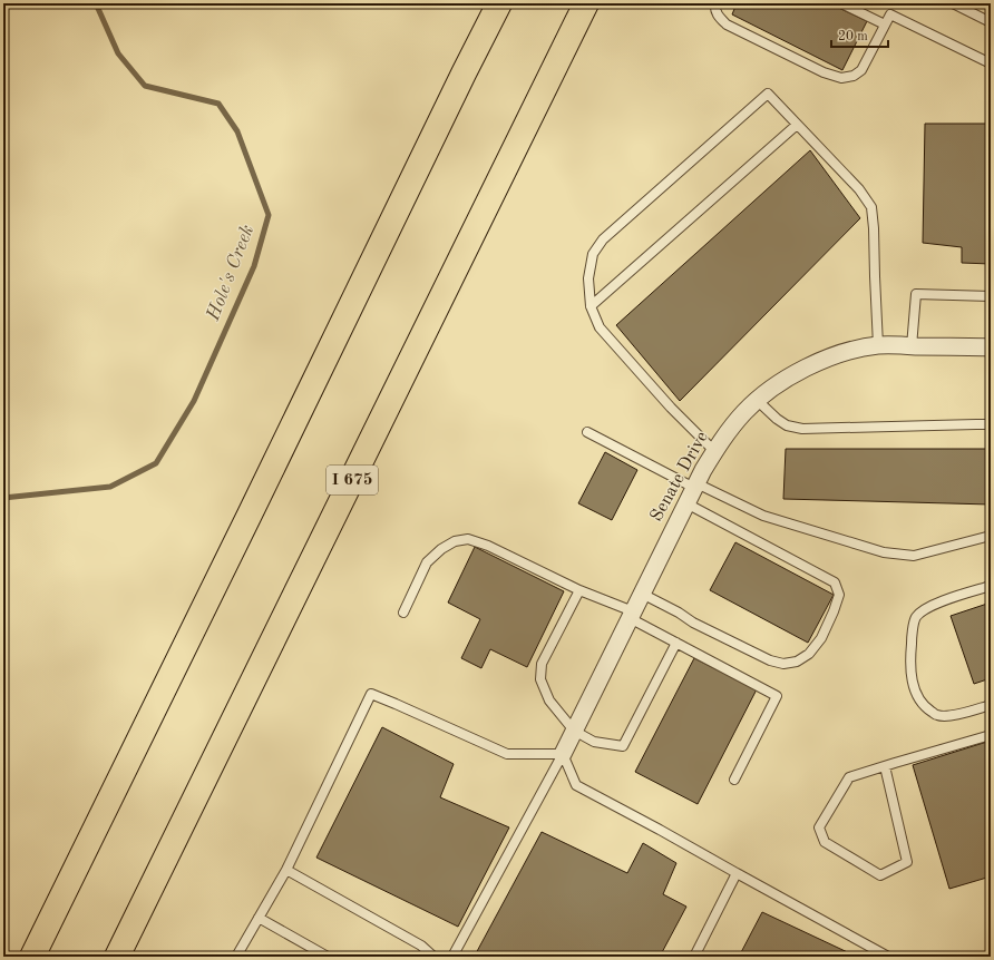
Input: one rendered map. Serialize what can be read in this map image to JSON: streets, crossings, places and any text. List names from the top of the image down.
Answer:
{
  "streets": {
    "highway": ["I 675"],
    "street": ["Senate Drive"]
  },
  "water": ["Hole's Creek"],
  "scale_bar": "20 m"
}
